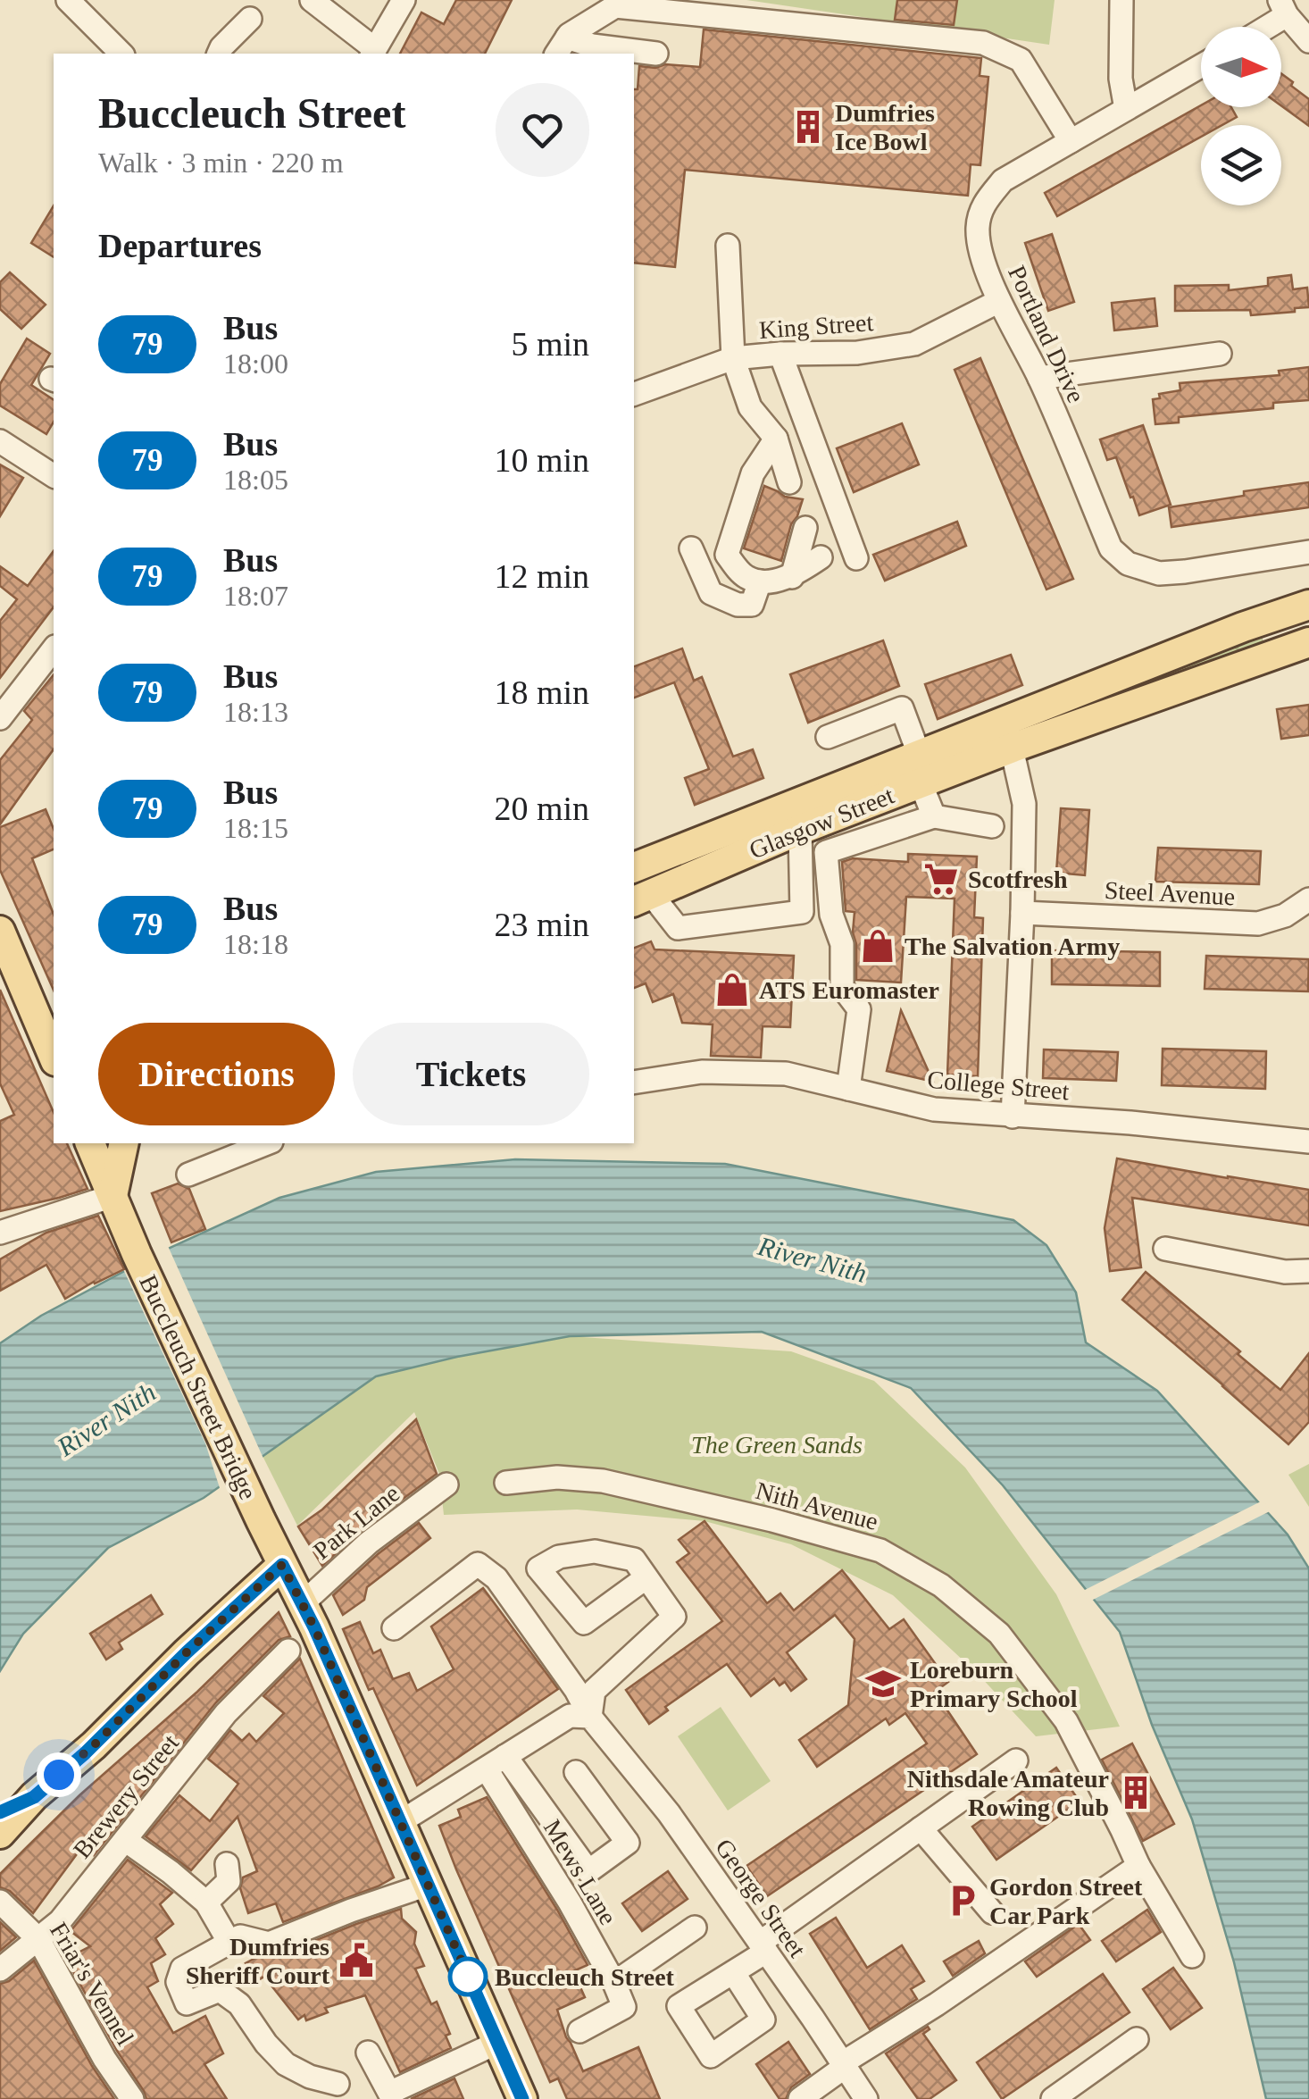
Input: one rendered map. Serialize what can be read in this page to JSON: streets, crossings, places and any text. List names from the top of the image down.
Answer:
{
  "streets": {
    "main road": ["Glasgow Street", "Buccleuch Street Bridge"],
    "street": [
      "King Street",
      "Portland Drive",
      "Steel Avenue",
      "College Street",
      "Nith Avenue",
      "Park Lane",
      "Brewery Street",
      "Mews Lane",
      "George Street",
      "Friar's Vennel"
    ]
  },
  "crossings": [
    ["King Street", "Portland Drive"],
    ["Brewery Street", "Friar's Vennel"]
  ],
  "water": ["River Nith"],
  "parks": ["The Green Sands"],
  "places": {
    "building": ["Dumfries Ice Bowl", "Nithsdale Amateur Rowing Club"],
    "supermarket": ["Scotfresh"],
    "shop": ["The Salvation Army", "ATS Euromaster"],
    "school or university": ["Loreburn Primary School"],
    "parking": ["Gordon Street Car Park"],
    "public building": ["Dumfries Sheriff Court"],
    "other": ["Buccleuch Street"]
  },
  "lines": ["bus line 79"],
  "north": "right",
  "page": {
    "heading": [
      ["Buccleuch Street", "Walk · 3 min · 220 m"],
      "Departures"
    ],
    "list": [
      {
        "mark": "79",
        "name": "Bus",
        "note": "18:00",
        "value": "5 min"
      },
      {
        "mark": "79",
        "name": "Bus",
        "note": "18:05",
        "value": "10 min"
      },
      {
        "mark": "79",
        "name": "Bus",
        "note": "18:07",
        "value": "12 min"
      },
      {
        "mark": "79",
        "name": "Bus",
        "note": "18:13",
        "value": "18 min"
      },
      {
        "mark": "79",
        "name": "Bus",
        "note": "18:15",
        "value": "20 min"
      },
      {
        "mark": "79",
        "name": "Bus",
        "note": "18:18",
        "value": "23 min"
      }
    ],
    "buttons": ["Directions", "Tickets"]
  }
}
